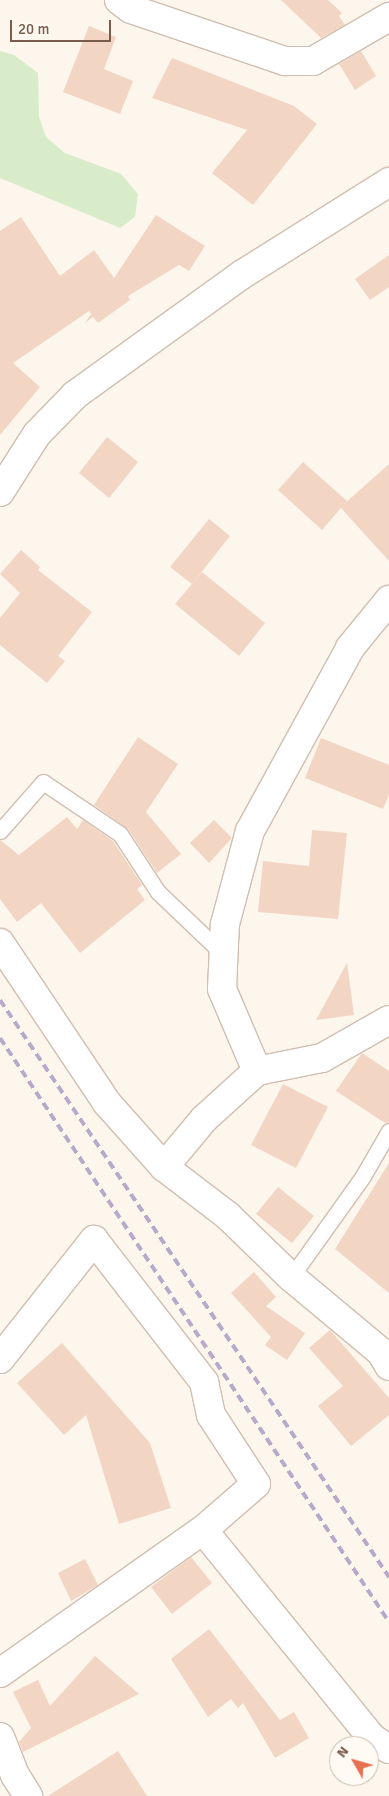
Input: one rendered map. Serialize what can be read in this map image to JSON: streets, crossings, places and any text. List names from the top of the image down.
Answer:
{
  "scale_bar": "20 m",
  "north": "top left"
}
